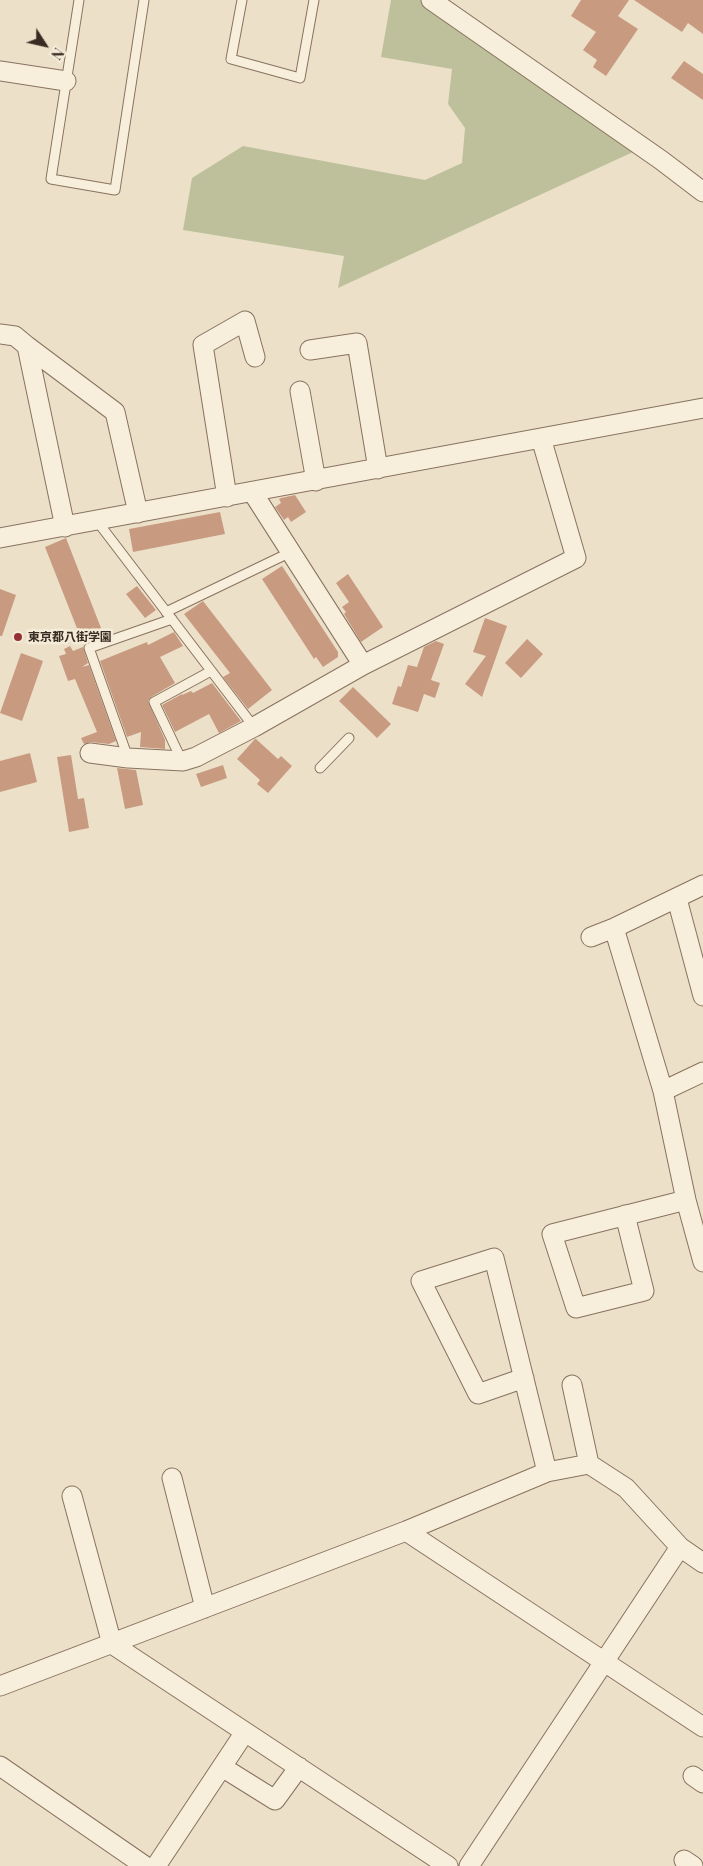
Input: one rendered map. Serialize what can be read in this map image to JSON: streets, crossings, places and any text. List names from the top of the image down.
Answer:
{
  "places": ["東京都八街学園"],
  "north": "bottom right"
}
